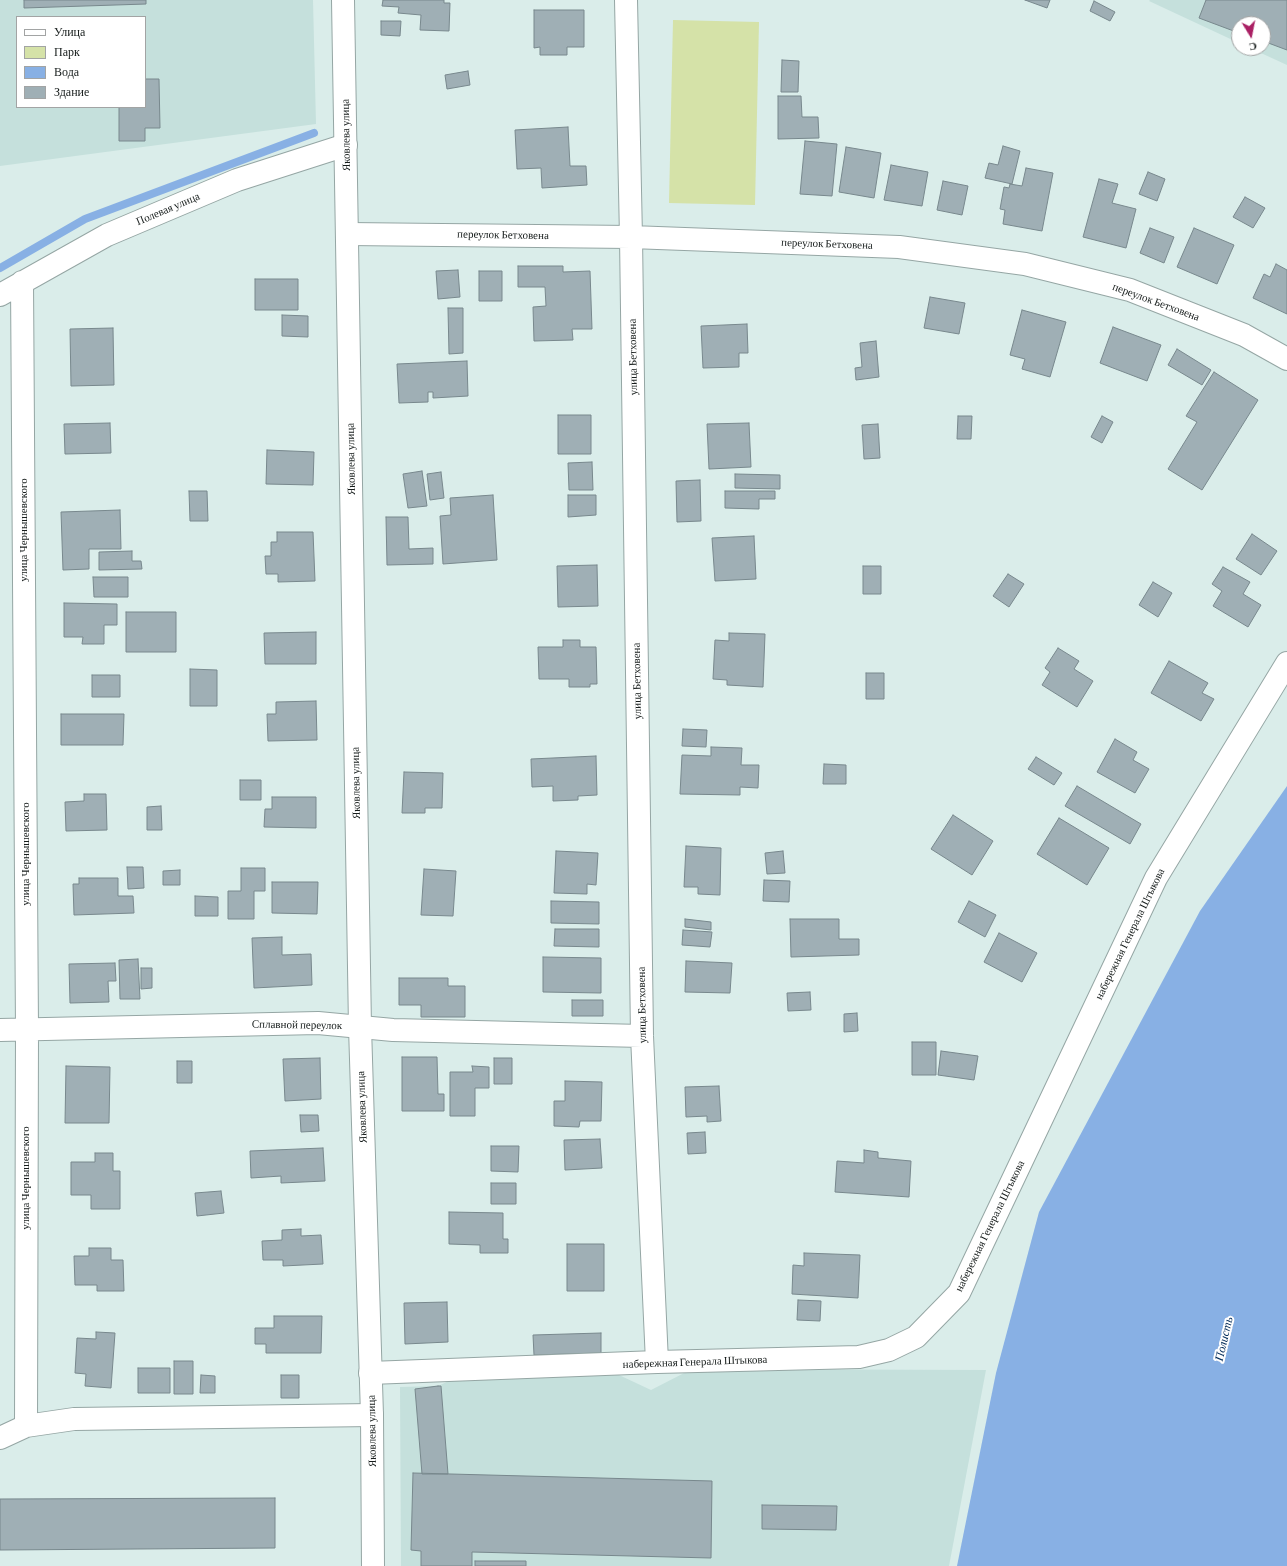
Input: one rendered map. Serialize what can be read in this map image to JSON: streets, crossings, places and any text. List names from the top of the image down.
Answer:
{
  "streets": {
    "street": [
      "Яковлева улица",
      "Полевая улица",
      "переулок Бетховена",
      "улица Бетховена",
      "улица Чернышевского",
      "набережная Генерала Штыкова",
      "Сплавной переулок"
    ]
  },
  "crossings": [
    ["Яковлева улица", "Полевая улица"],
    ["Яковлева улица", "переулок Бетховена"],
    ["Яковлева улица", "набережная Генерала Штыкова"],
    ["Яковлева улица", "Сплавной переулок"],
    ["Полевая улица", "улица Чернышевского"],
    ["переулок Бетховена", "улица Бетховена"],
    ["улица Бетховена", "набережная Генерала Штыкова"],
    ["улица Бетховена", "Сплавной переулок"],
    ["улица Чернышевского", "Сплавной переулок"]
  ],
  "water": ["Полисть"],
  "legend": [
    "Улица",
    "Парк",
    "Вода",
    "Здание"
  ],
  "north": "bottom"
}
